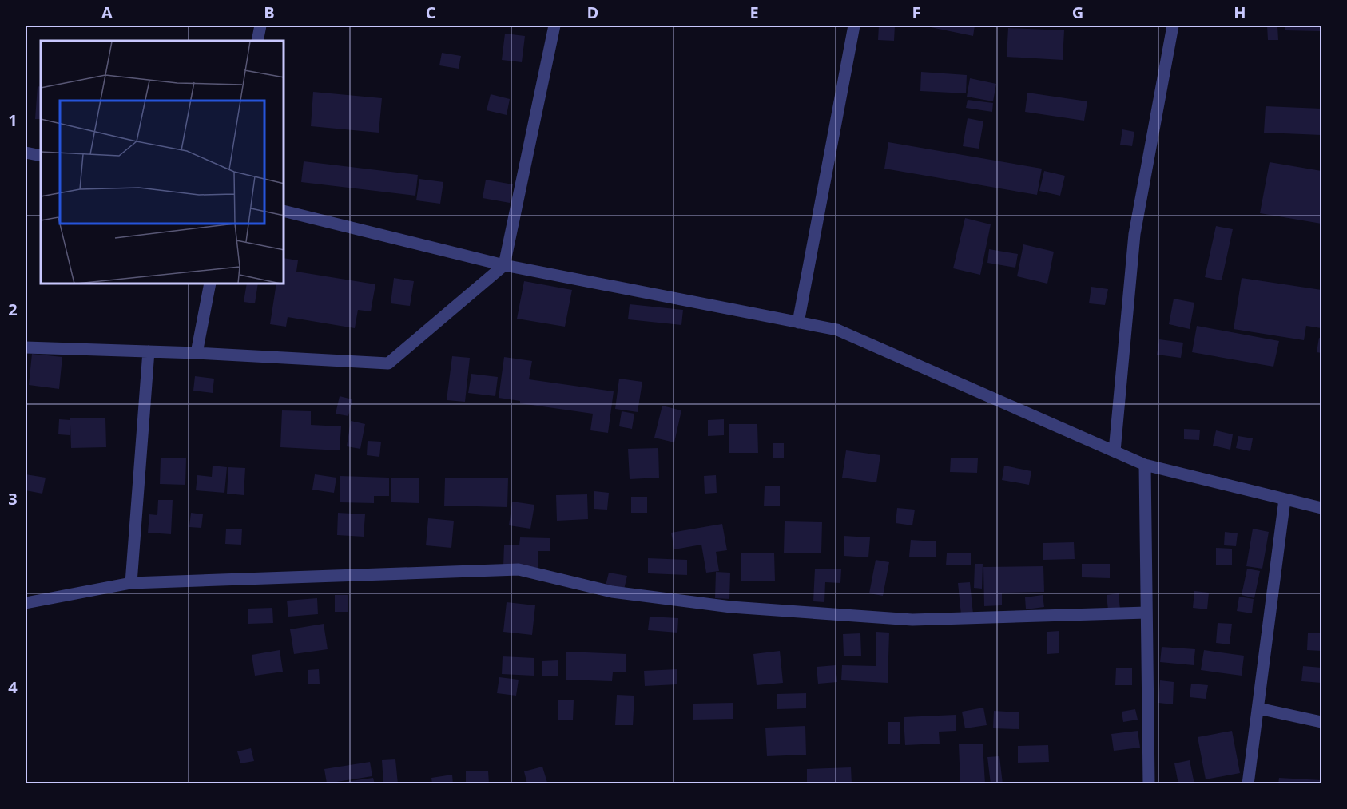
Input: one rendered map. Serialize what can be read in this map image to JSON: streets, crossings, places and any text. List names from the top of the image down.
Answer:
{
  "grid": {
    "columns": [
      "A",
      "B",
      "C",
      "D",
      "E",
      "F",
      "G",
      "H"
    ],
    "rows": [
      "1",
      "2",
      "3",
      "4"
    ]
  }
}
